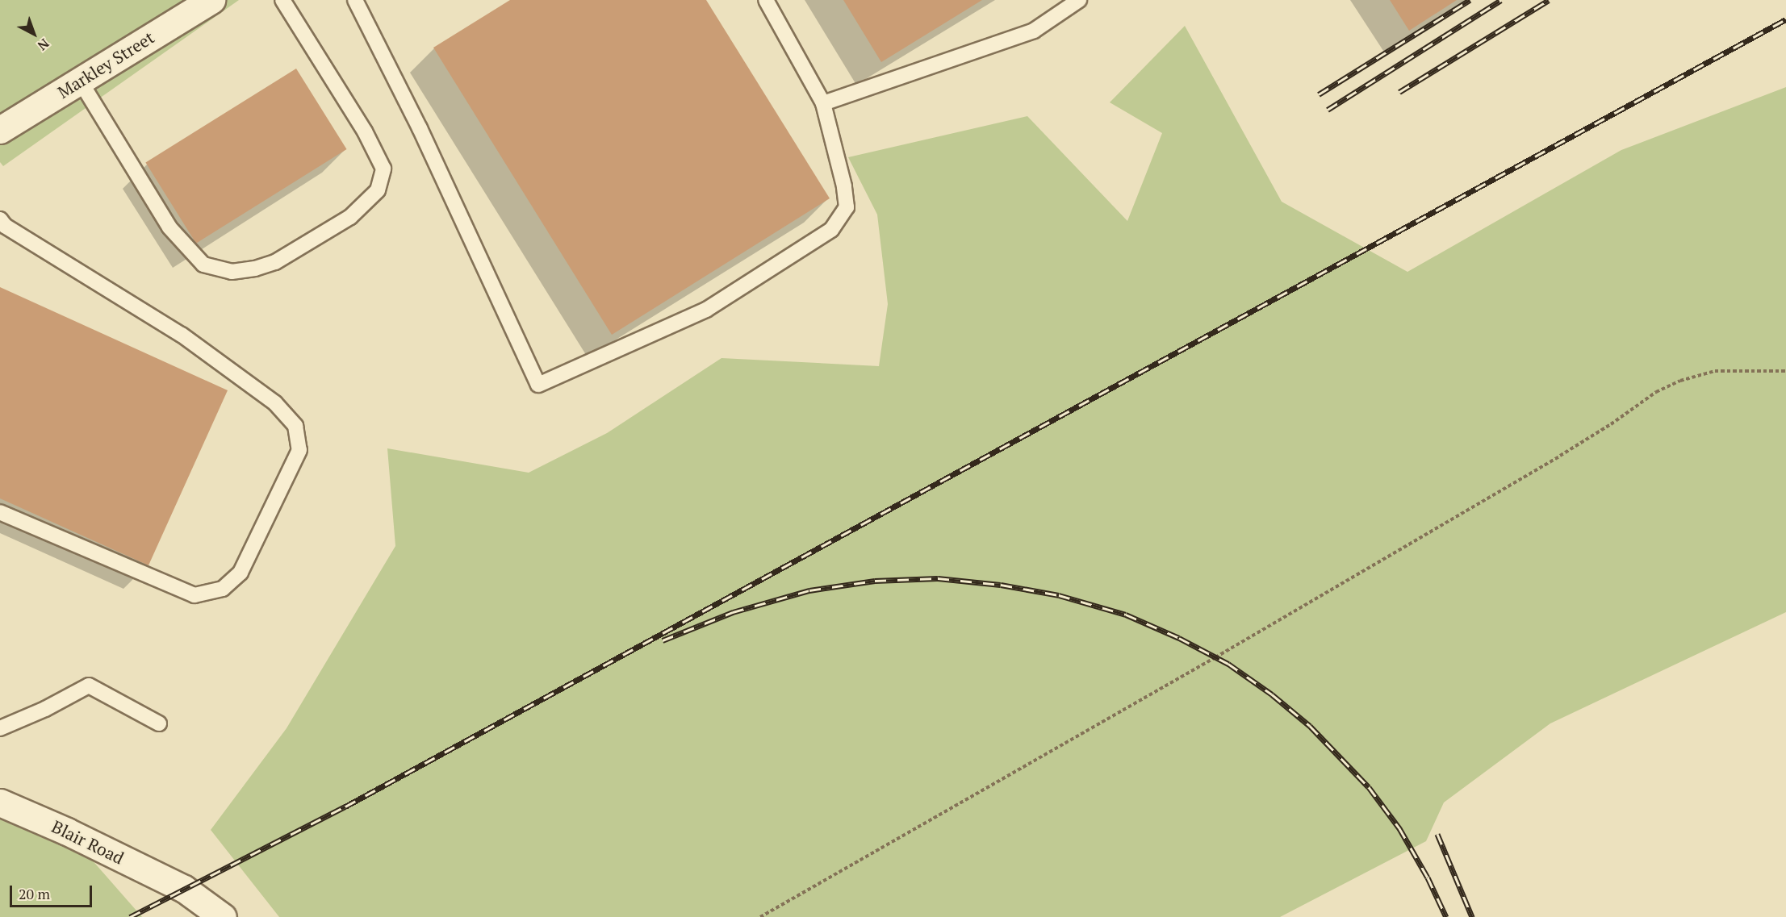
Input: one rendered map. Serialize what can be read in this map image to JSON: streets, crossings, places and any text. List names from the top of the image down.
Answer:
{
  "streets": {
    "street": ["Markley Street", "Blair Road"]
  },
  "scale_bar": "20 m",
  "north": "bottom right"
}
